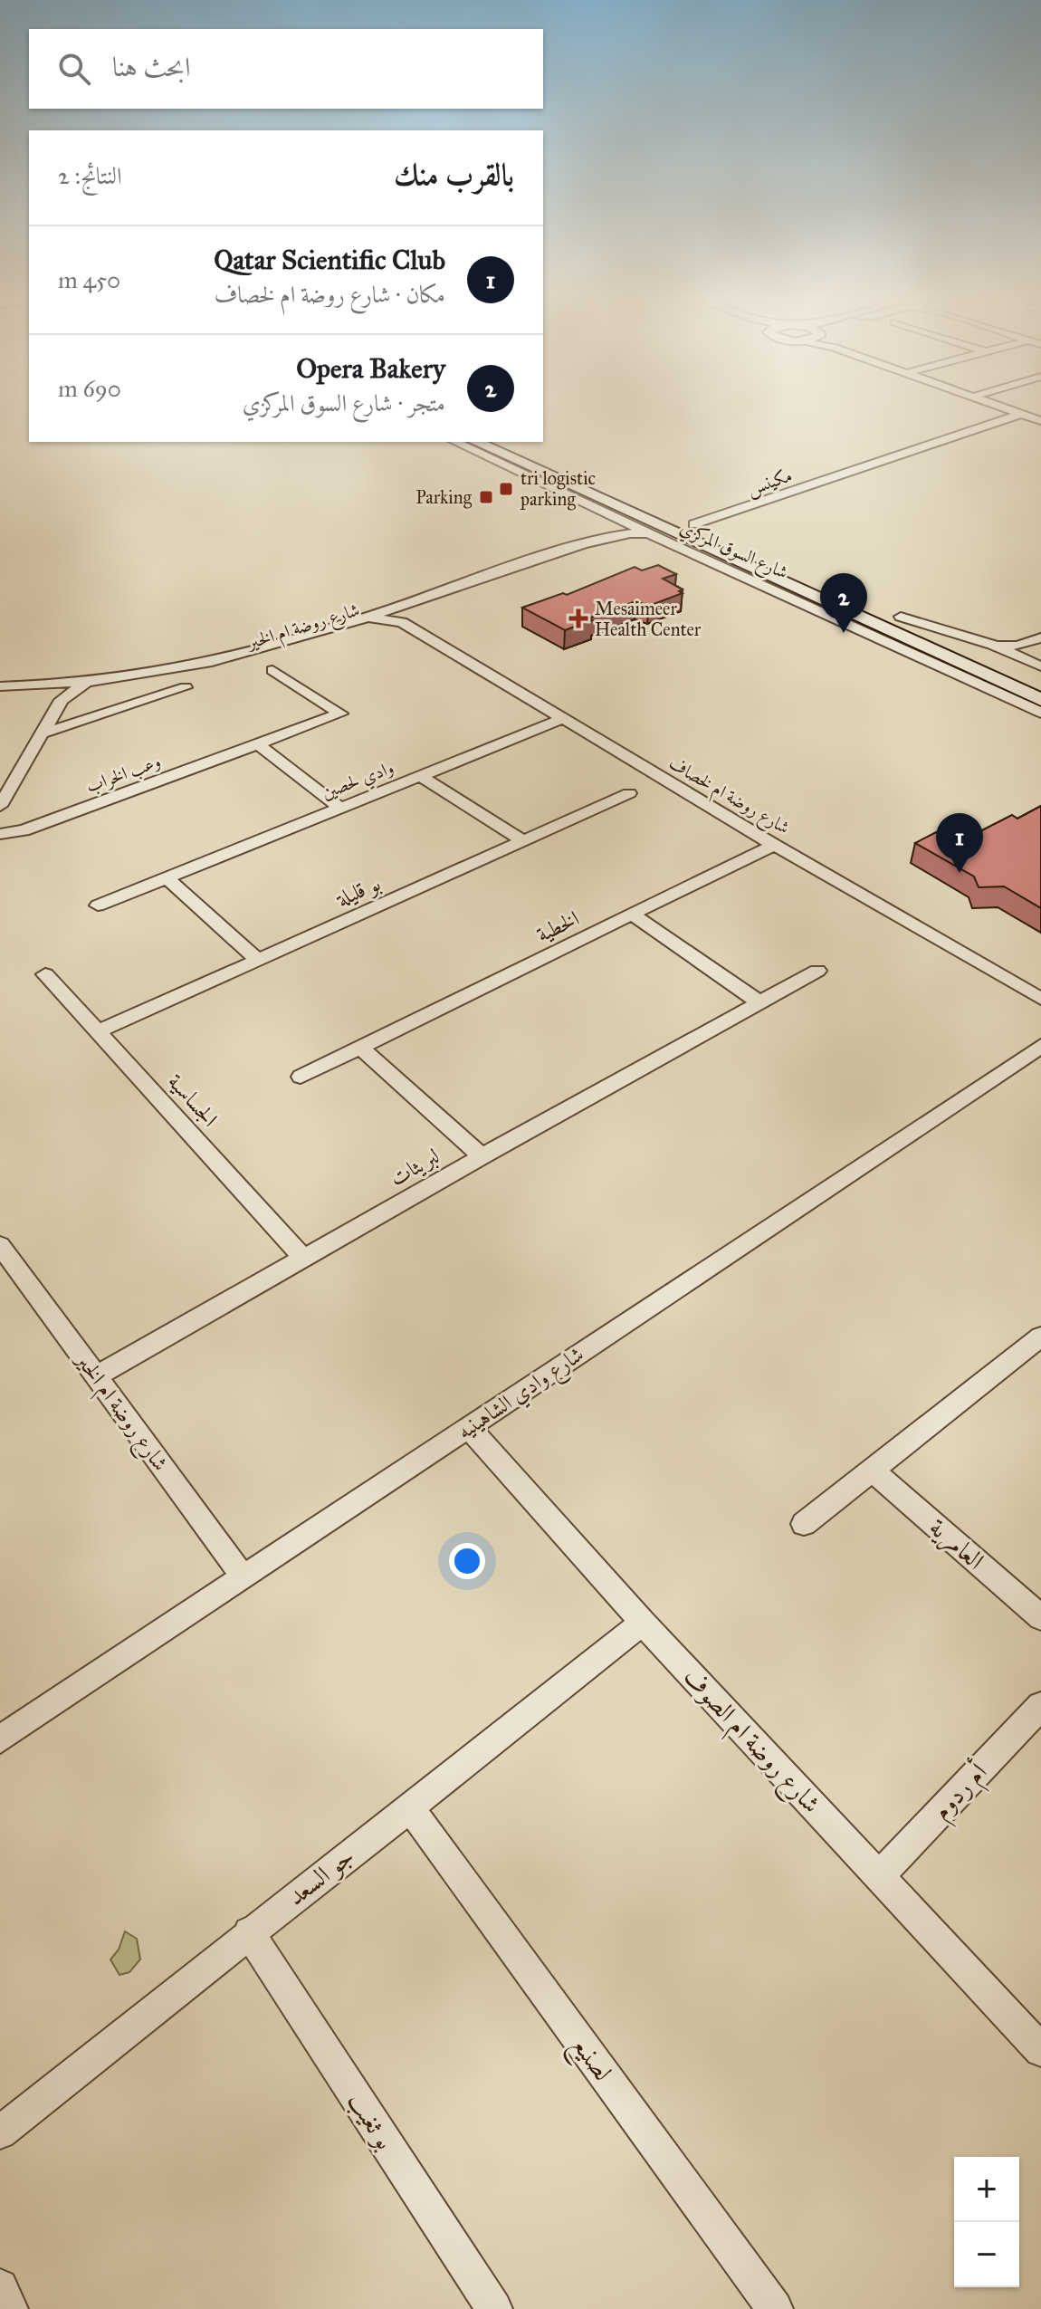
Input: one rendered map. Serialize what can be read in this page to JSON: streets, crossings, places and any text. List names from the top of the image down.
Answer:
{
  "streets": {
    "main road": ["شارع السوق المركزي"],
    "street": [
      "مكينس",
      "شارع روضة ام الخير",
      "وعب الخراب",
      "وادي لحصين",
      "شارع روضة ام لخصاف",
      "بو قليلة",
      "الخطية",
      "الجساسية",
      "لبريثات",
      "شارع وادي الشاهينيه",
      "العامرية",
      "شارع روضة ام الصوف",
      "أم ردوم",
      "جو السعد",
      "لصنيع",
      "بو ثغيب"
    ]
  },
  "crossings": [
    ["مكينس", "شارع السوق المركزي"],
    ["شارع السوق المركزي", "شارع روضة ام الخير"],
    ["شارع روضة ام الخير", "شارع روضة ام لخصاف"],
    ["شارع روضة ام الخير", "لبريثات"],
    ["شارع روضة ام الخير", "شارع وادي الشاهينيه"],
    ["وادي لحصين", "شارع روضة ام لخصاف"],
    ["شارع روضة ام لخصاف", "الخطية"],
    ["بو قليلة", "الجساسية"],
    ["الجساسية", "لبريثات"],
    ["شارع وادي الشاهينيه", "شارع روضة ام الصوف"],
    ["شارع روضة ام الصوف", "أم ردوم"],
    ["شارع روضة ام الصوف", "جو السعد"],
    ["جو السعد", "لصنيع"],
    ["جو السعد", "بو ثغيب"]
  ],
  "places": {
    "transit": ["tri logistic parking", "Parking"],
    "health": ["Mesaimeer Health Center"]
  },
  "page": {
    "search": "ابحث هنا",
    "heading": ["بالقرب منك", "النتائج: 2"],
    "list": [
      {
        "mark": "1",
        "name": "Qatar Scientific Club",
        "note": "مكان · شارع روضة ام لخصاف",
        "value": "450 m"
      },
      {
        "mark": "2",
        "name": "Opera Bakery",
        "note": "متجر · شارع السوق المركزي",
        "value": "690 m"
      }
    ],
    "pins": ["2", "1"],
    "map_buttons": ["+", "−"]
  }
}
